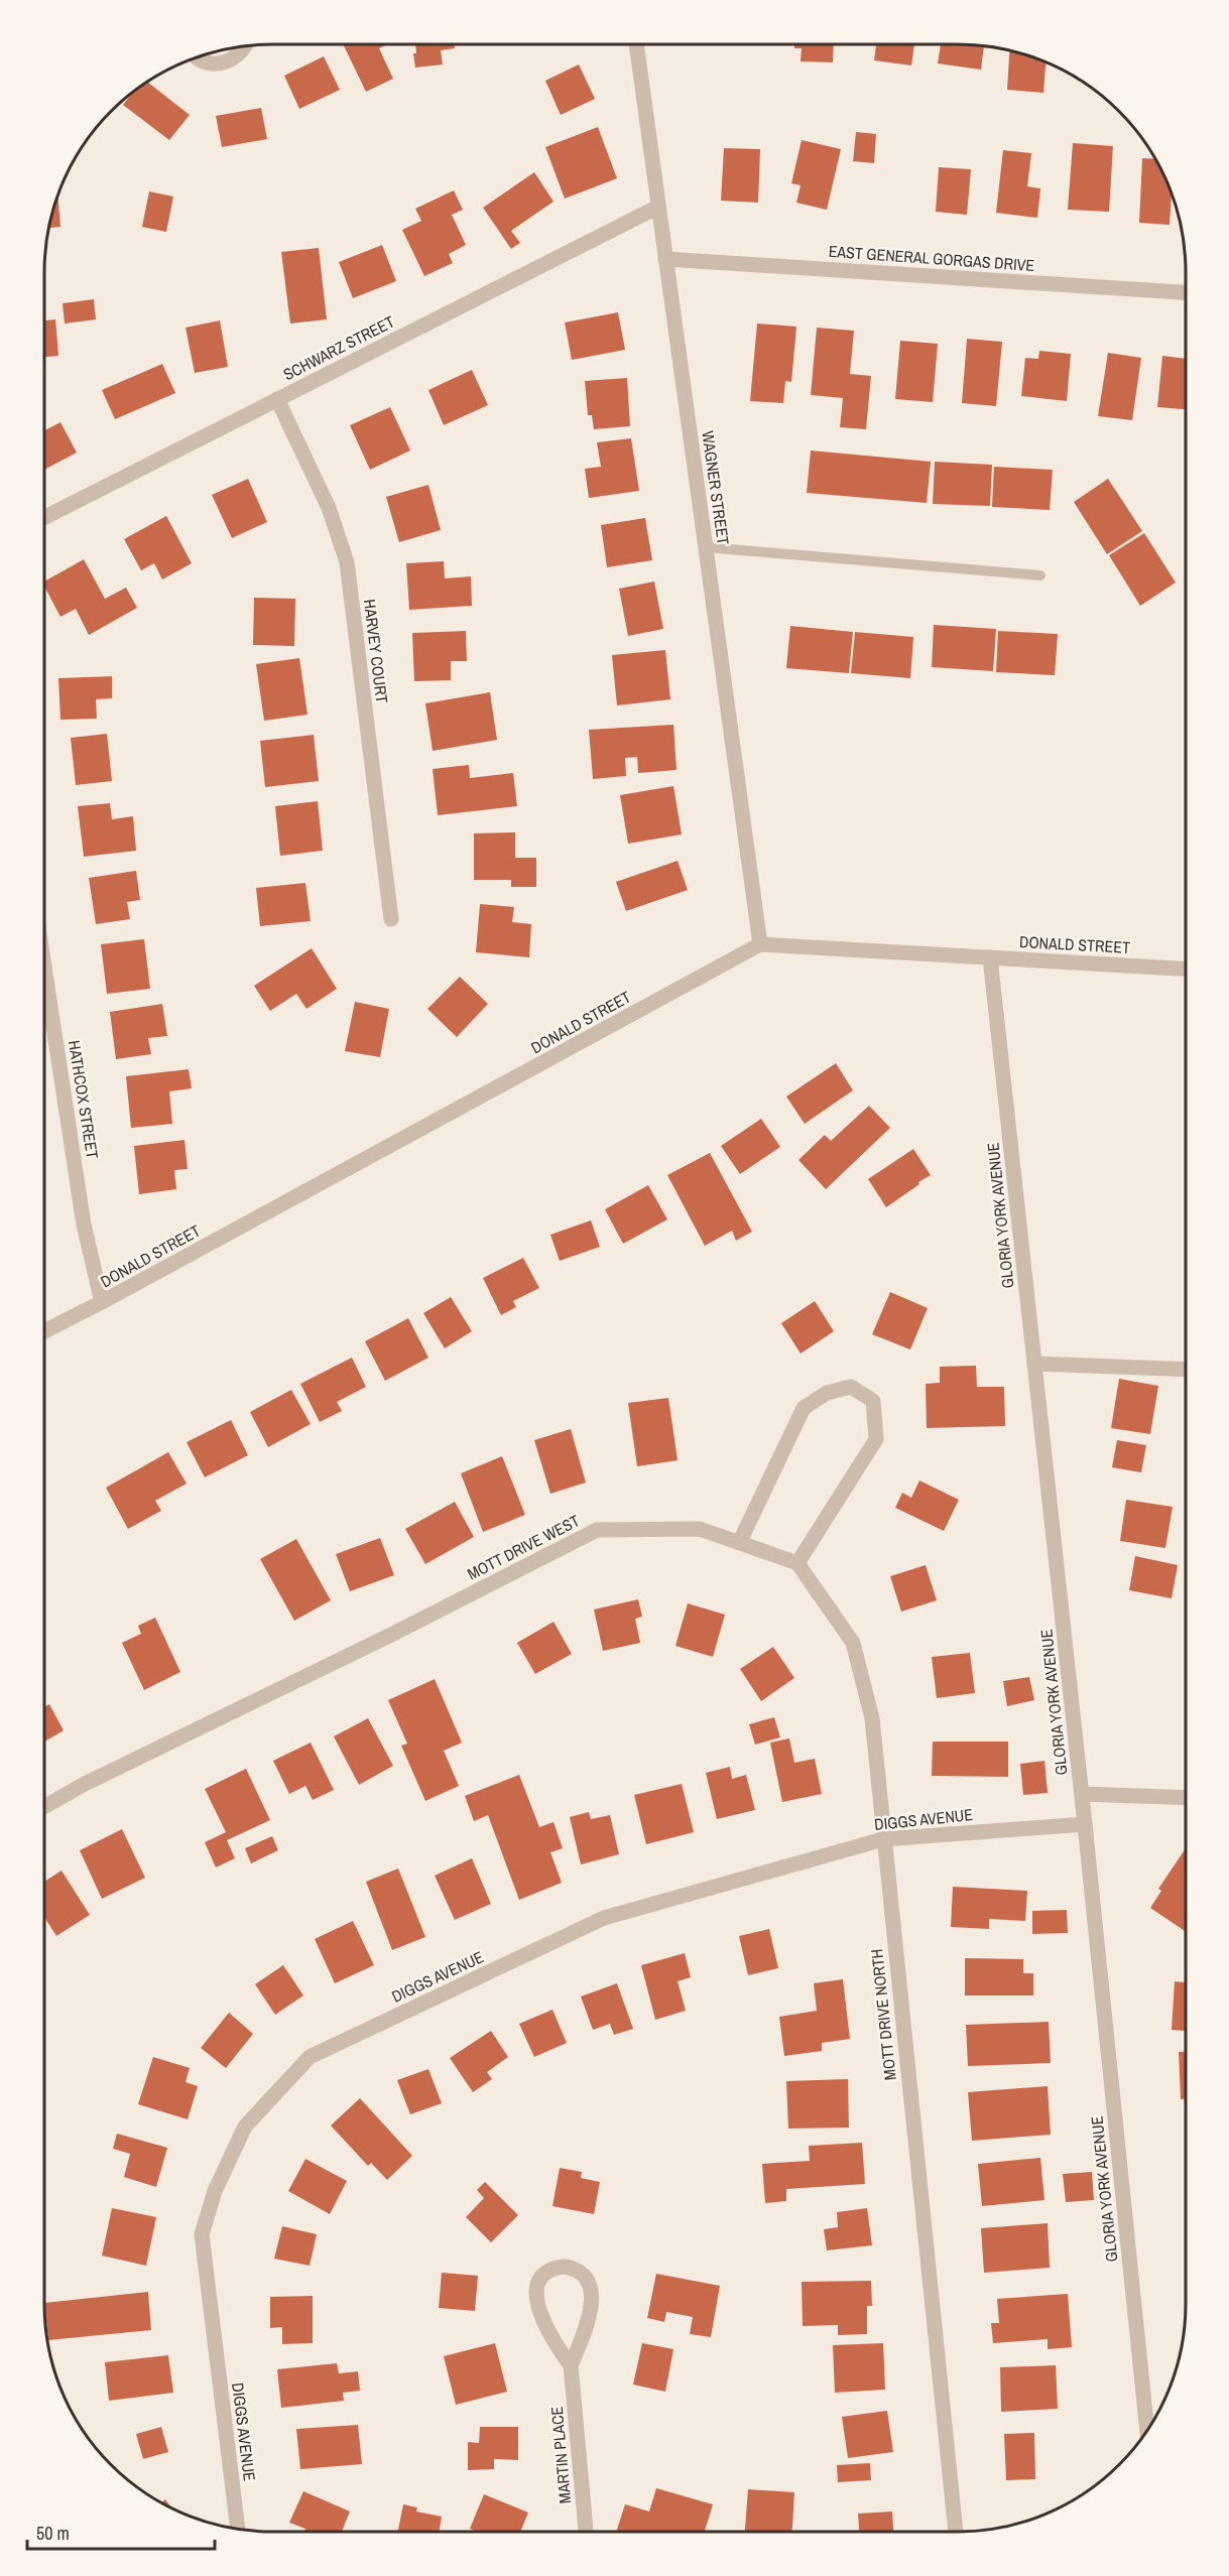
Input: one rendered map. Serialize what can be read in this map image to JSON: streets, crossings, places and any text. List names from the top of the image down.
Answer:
{
  "streets": {
    "street": [
      "EAST GENERAL GORGAS DRIVE",
      "SCHWARZ STREET",
      "WAGNER STREET",
      "HARVEY COURT",
      "DONALD STREET",
      "HATHCOX STREET",
      "GLORIA YORK AVENUE",
      "MOTT DRIVE WEST",
      "DIGGS AVENUE",
      "MOTT DRIVE NORTH",
      "MARTIN PLACE"
    ]
  },
  "crossings": [
    ["EAST GENERAL GORGAS DRIVE", "WAGNER STREET"],
    ["SCHWARZ STREET", "WAGNER STREET"],
    ["SCHWARZ STREET", "HARVEY COURT"],
    ["WAGNER STREET", "DONALD STREET"],
    ["DONALD STREET", "HATHCOX STREET"],
    ["DONALD STREET", "GLORIA YORK AVENUE"],
    ["GLORIA YORK AVENUE", "DIGGS AVENUE"],
    ["DIGGS AVENUE", "MOTT DRIVE NORTH"]
  ],
  "scale_bar": "50 m"
}
